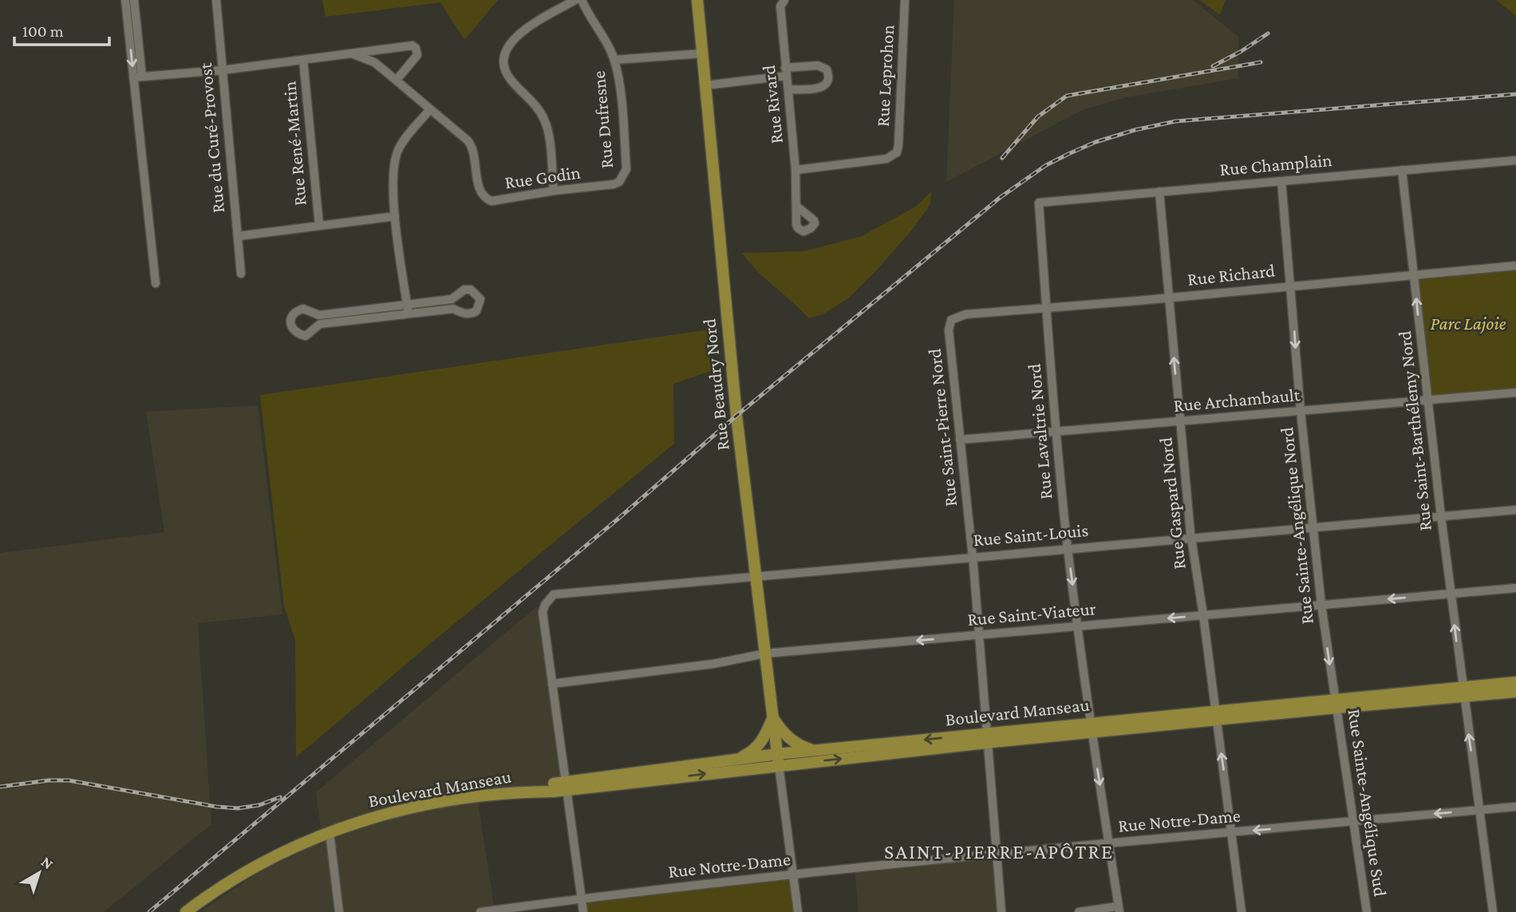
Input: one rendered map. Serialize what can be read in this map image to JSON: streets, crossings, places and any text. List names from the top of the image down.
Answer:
{
  "streets": {
    "main road": ["Rue Beaudry Nord", "Boulevard Manseau"],
    "street": [
      "Rue Leprohon",
      "Rue Rivard",
      "Rue Dufresne",
      "Rue du Curé-Provost",
      "Rue René-Martin",
      "Rue Champlain",
      "Rue Godin",
      "Rue Richard",
      "Rue Archambault",
      "Rue Saint-Pierre Nord",
      "Rue Saint-Barthélemy Nord",
      "Rue Lavaltrie Nord",
      "Rue Gaspard Nord",
      "Rue Sainte-Angélique Nord",
      "Rue Saint-Louis",
      "Rue Saint-Viateur",
      "Rue Sainte-Angélique Sud",
      "Rue Notre-Dame"
    ]
  },
  "crossings": [
    ["Rue Leprohon", "Rue Rivard"],
    ["Rue Dufresne", "Rue Godin"],
    ["Rue Champlain", "Rue Saint-Barthélemy Nord"],
    ["Rue Champlain", "Rue Lavaltrie Nord"],
    ["Rue Champlain", "Rue Gaspard Nord"],
    ["Rue Champlain", "Rue Sainte-Angélique Nord"],
    ["Rue Richard", "Rue Saint-Pierre Nord"],
    ["Rue Richard", "Rue Saint-Barthélemy Nord"],
    ["Rue Richard", "Rue Lavaltrie Nord"],
    ["Rue Richard", "Rue Gaspard Nord"],
    ["Rue Richard", "Rue Sainte-Angélique Nord"],
    ["Rue Beaudry Nord", "Rue Saint-Louis"],
    ["Rue Beaudry Nord", "Rue Saint-Viateur"],
    ["Rue Beaudry Nord", "Boulevard Manseau"],
    ["Rue Archambault", "Rue Saint-Pierre Nord"],
    ["Rue Archambault", "Rue Saint-Barthélemy Nord"],
    ["Rue Archambault", "Rue Lavaltrie Nord"],
    ["Rue Archambault", "Rue Gaspard Nord"],
    ["Rue Archambault", "Rue Sainte-Angélique Nord"],
    ["Rue Saint-Pierre Nord", "Rue Saint-Louis"],
    ["Rue Saint-Pierre Nord", "Rue Saint-Viateur"],
    ["Rue Saint-Pierre Nord", "Boulevard Manseau"],
    ["Rue Saint-Pierre Nord", "Rue Notre-Dame"],
    ["Rue Saint-Barthélemy Nord", "Rue Saint-Louis"],
    ["Rue Saint-Barthélemy Nord", "Rue Saint-Viateur"],
    ["Rue Saint-Barthélemy Nord", "Boulevard Manseau"],
    ["Rue Saint-Barthélemy Nord", "Rue Notre-Dame"],
    ["Rue Lavaltrie Nord", "Rue Saint-Louis"],
    ["Rue Lavaltrie Nord", "Rue Saint-Viateur"],
    ["Rue Lavaltrie Nord", "Boulevard Manseau"],
    ["Rue Lavaltrie Nord", "Rue Notre-Dame"],
    ["Rue Gaspard Nord", "Rue Saint-Louis"],
    ["Rue Gaspard Nord", "Rue Saint-Viateur"],
    ["Rue Gaspard Nord", "Boulevard Manseau"],
    ["Rue Gaspard Nord", "Rue Notre-Dame"],
    ["Rue Sainte-Angélique Nord", "Rue Saint-Louis"],
    ["Rue Sainte-Angélique Nord", "Rue Saint-Viateur"],
    ["Rue Sainte-Angélique Nord", "Boulevard Manseau"],
    ["Rue Sainte-Angélique Nord", "Rue Sainte-Angélique Sud"],
    ["Rue Saint-Louis", "Rue Saint-Viateur"],
    ["Boulevard Manseau", "Rue Sainte-Angélique Sud"],
    ["Rue Sainte-Angélique Sud", "Rue Notre-Dame"]
  ],
  "one_way": ["Rue Saint-Barthélemy Nord", "Rue Sainte-Angélique Nord", "Rue Saint-Viateur"],
  "districts": ["SAINT-PIERRE-APÔTRE"],
  "parks": ["Parc Lajoie"],
  "scale_bar": "100 m",
  "north": "top right"
}
